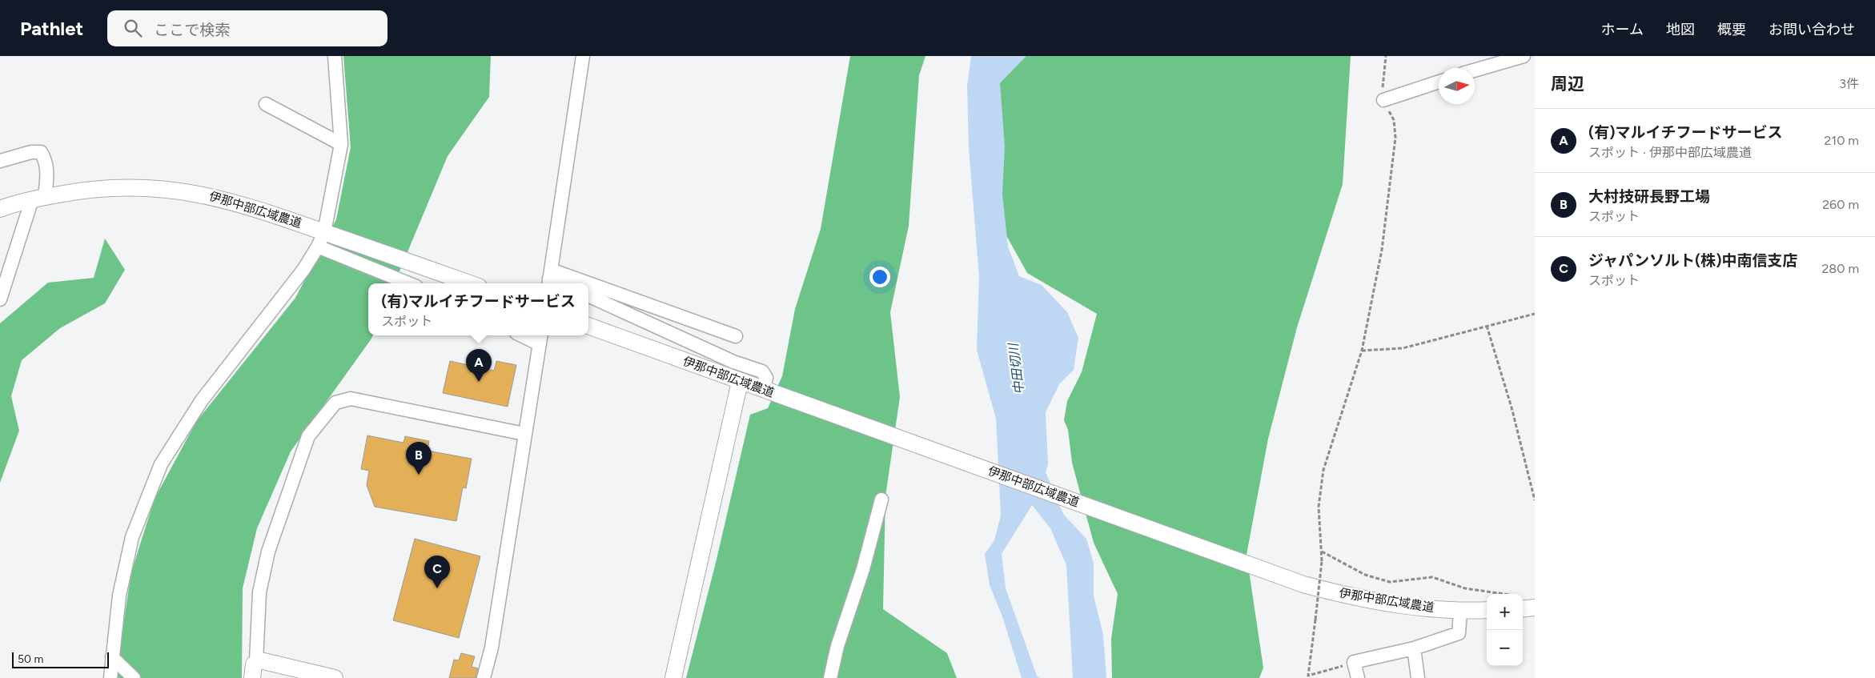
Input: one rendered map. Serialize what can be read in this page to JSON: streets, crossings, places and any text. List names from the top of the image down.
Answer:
{
  "streets": {
    "street": ["伊那中部広域農道"]
  },
  "water": ["中田切川"],
  "scale_bar": "50 m",
  "north": "right",
  "page": {
    "header": "Pathlet",
    "search": "ここで検索",
    "nav": [
      "ホーム",
      "地図",
      "概要",
      "お問い合わせ"
    ],
    "heading": ["周辺", "3件"],
    "list": [
      {
        "mark": "A",
        "name": "(有)マルイチフードサービス",
        "note": "スポット · 伊那中部広域農道",
        "value": "210 m"
      },
      {
        "mark": "B",
        "name": "大村技研長野工場",
        "note": "スポット",
        "value": "260 m"
      },
      {
        "mark": "C",
        "name": "ジャパンソルト(株)中南信支店",
        "note": "スポット",
        "value": "280 m"
      }
    ],
    "popup": ["(有)マルイチフードサービス", "スポット"],
    "pins": ["A", "B", "C"],
    "map_buttons": ["+", "−"],
    "scale": "50 m"
  }
}
